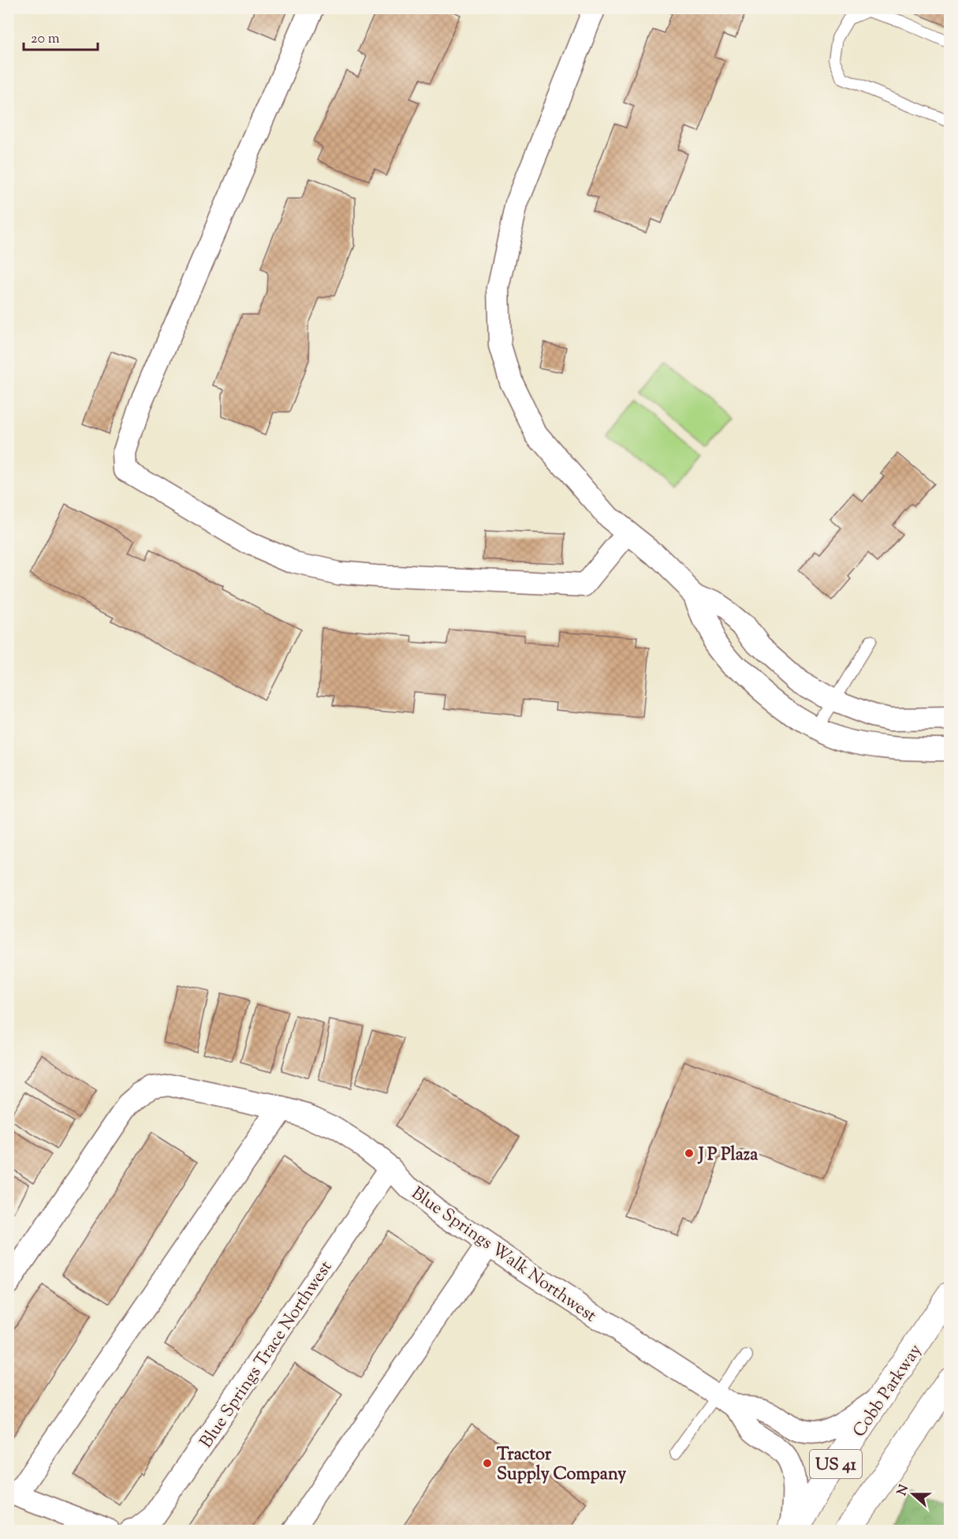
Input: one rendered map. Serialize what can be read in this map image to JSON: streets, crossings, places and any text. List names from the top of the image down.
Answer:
{
  "streets": {
    "main road": ["Cobb Parkway", "US 41"],
    "street": ["Blue Springs Walk Northwest", "Blue Springs Trace Northwest"]
  },
  "crossings": [
    ["Blue Springs Walk Northwest", "Blue Springs Trace Northwest"],
    ["Blue Springs Walk Northwest", "Cobb Parkway"]
  ],
  "places": ["J P Plaza", "Tractor Supply Company"],
  "scale_bar": "20 m",
  "north": "left"
}
